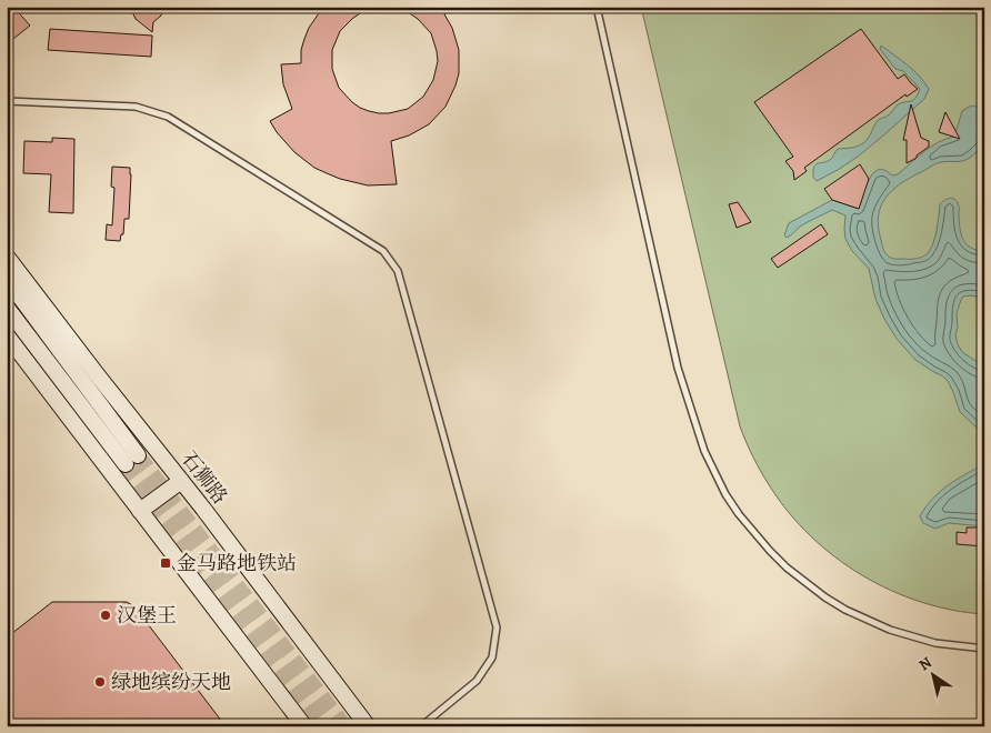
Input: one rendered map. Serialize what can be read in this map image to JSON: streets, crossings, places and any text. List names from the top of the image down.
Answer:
{
  "streets": {
    "street": ["石狮路"]
  },
  "places": {
    "transit": ["金马路地铁站"],
    "other": ["汉堡王", "绿地缤纷天地"]
  },
  "north": "top left"
}
